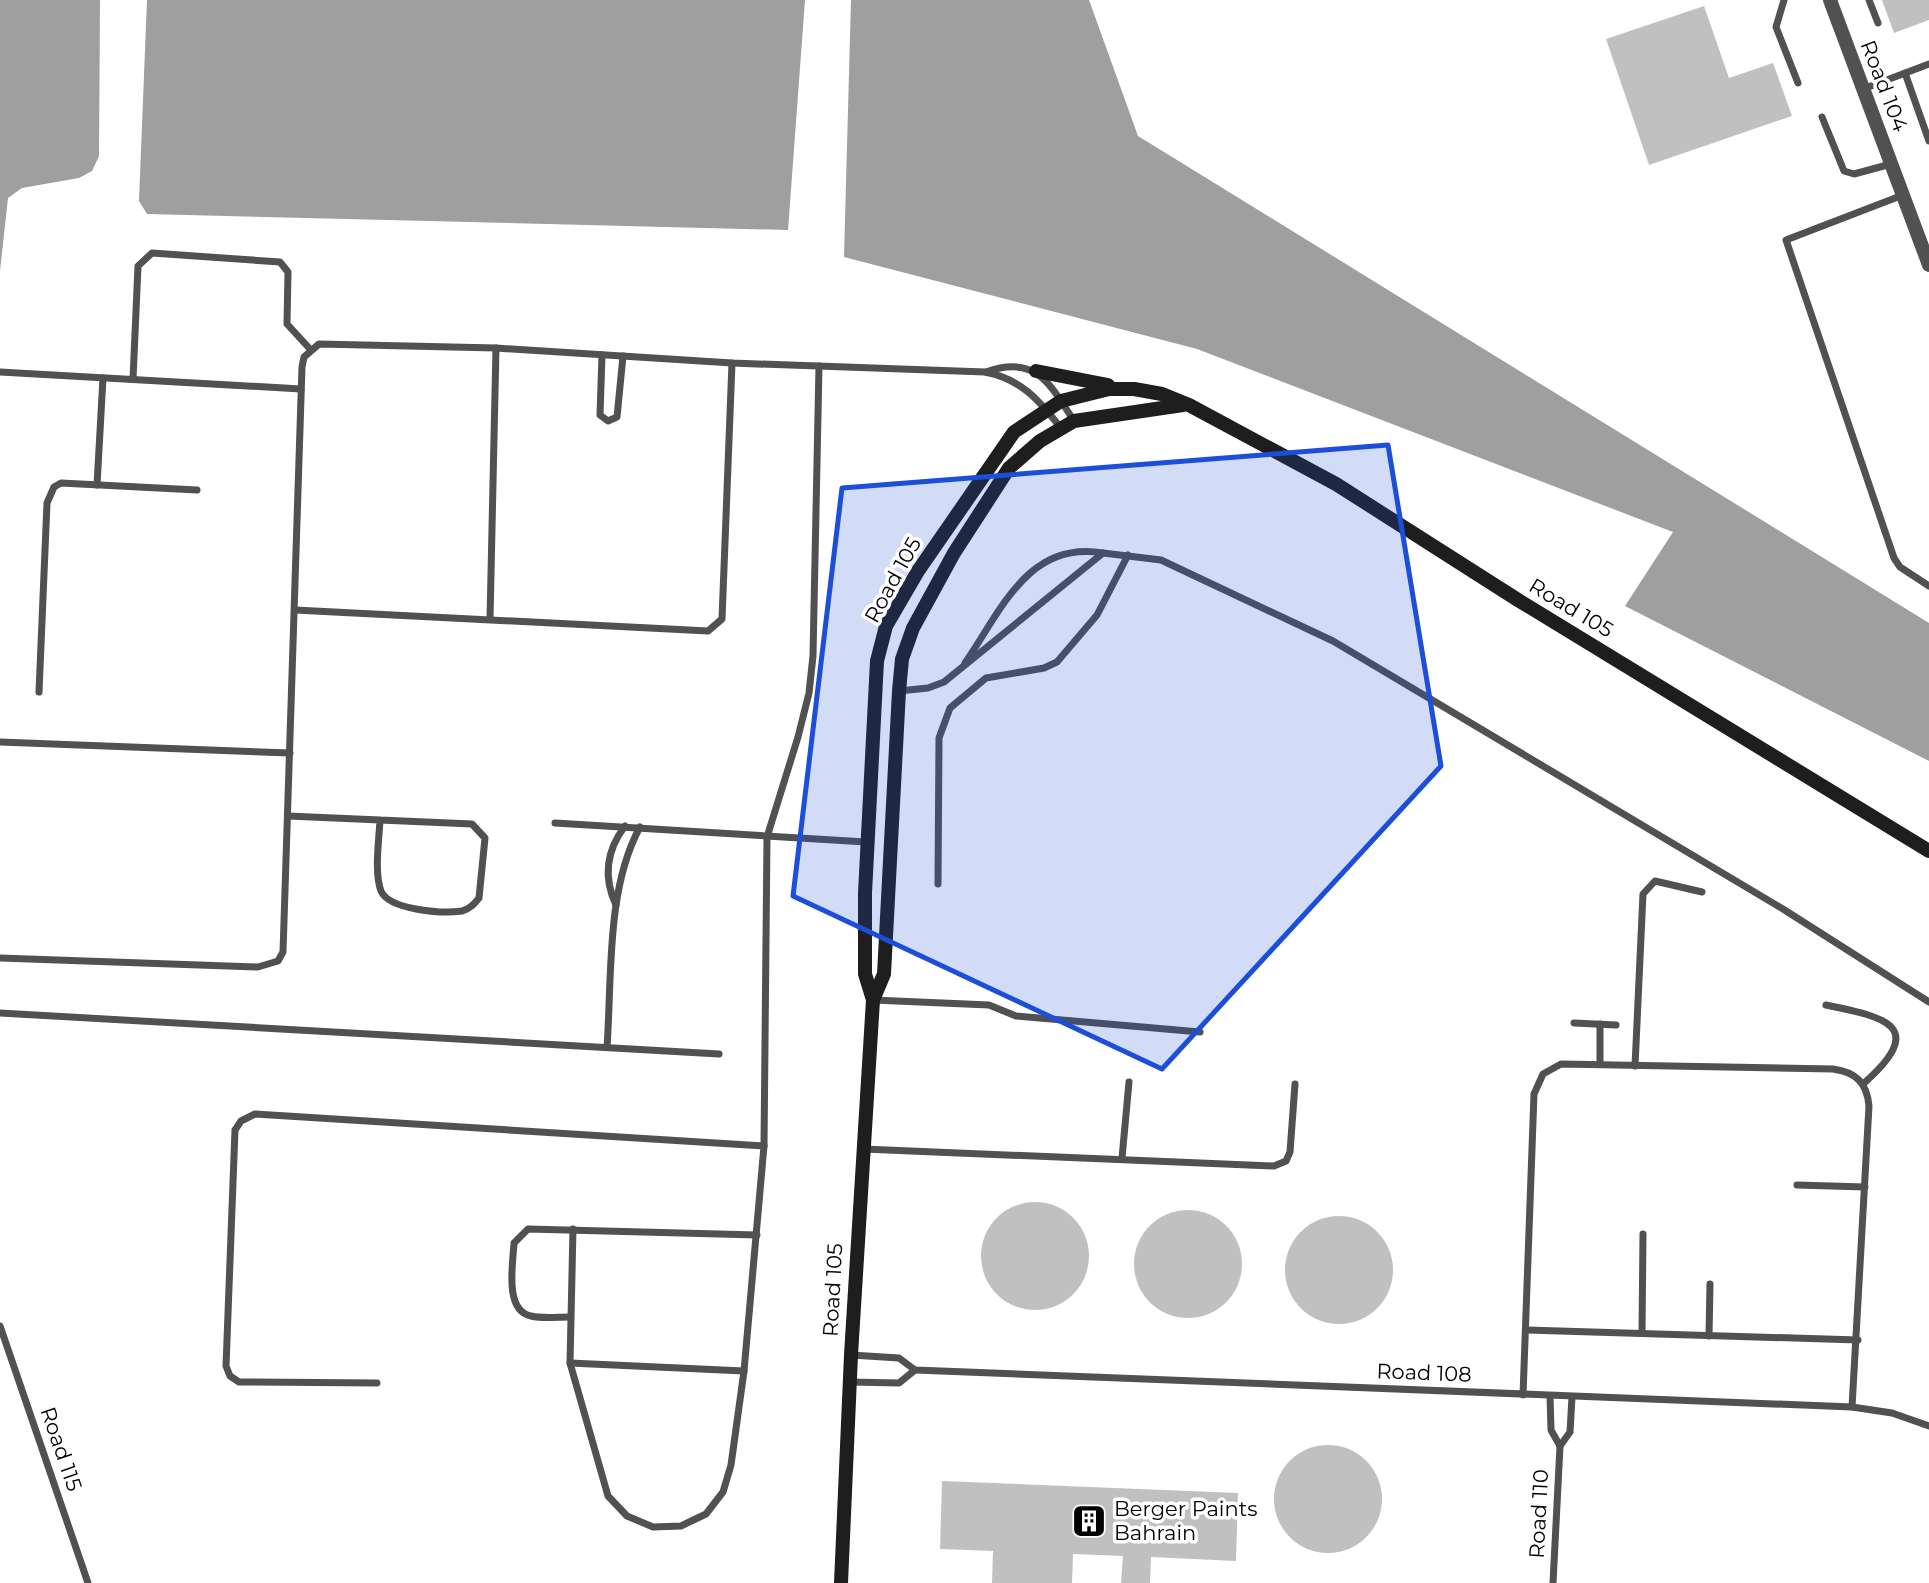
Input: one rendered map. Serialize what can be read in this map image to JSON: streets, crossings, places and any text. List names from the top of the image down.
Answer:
{
  "streets": {
    "street": ["Road 104", "Road 105"],
    "lane": ["Road 108", "Road 115", "Road 110"]
  },
  "crossings": [
    ["Road 105", "Road 108"],
    ["Road 108", "Road 110"]
  ],
  "places": {
    "building": ["Berger Paints Bahrain"]
  }
}
